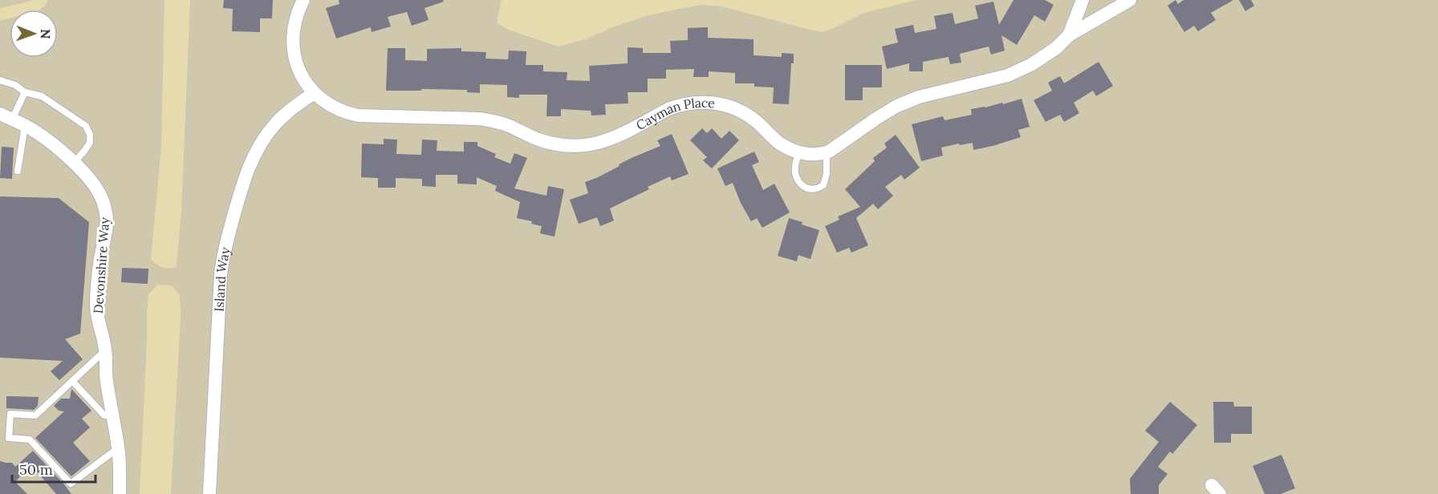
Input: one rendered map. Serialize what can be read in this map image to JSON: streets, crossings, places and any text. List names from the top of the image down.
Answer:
{
  "streets": {
    "street": ["Cayman Place", "Devonshire Way", "Island Way"]
  },
  "crossings": [
    ["Cayman Place", "Island Way"]
  ],
  "scale_bar": "50 m",
  "north": "right"
}
